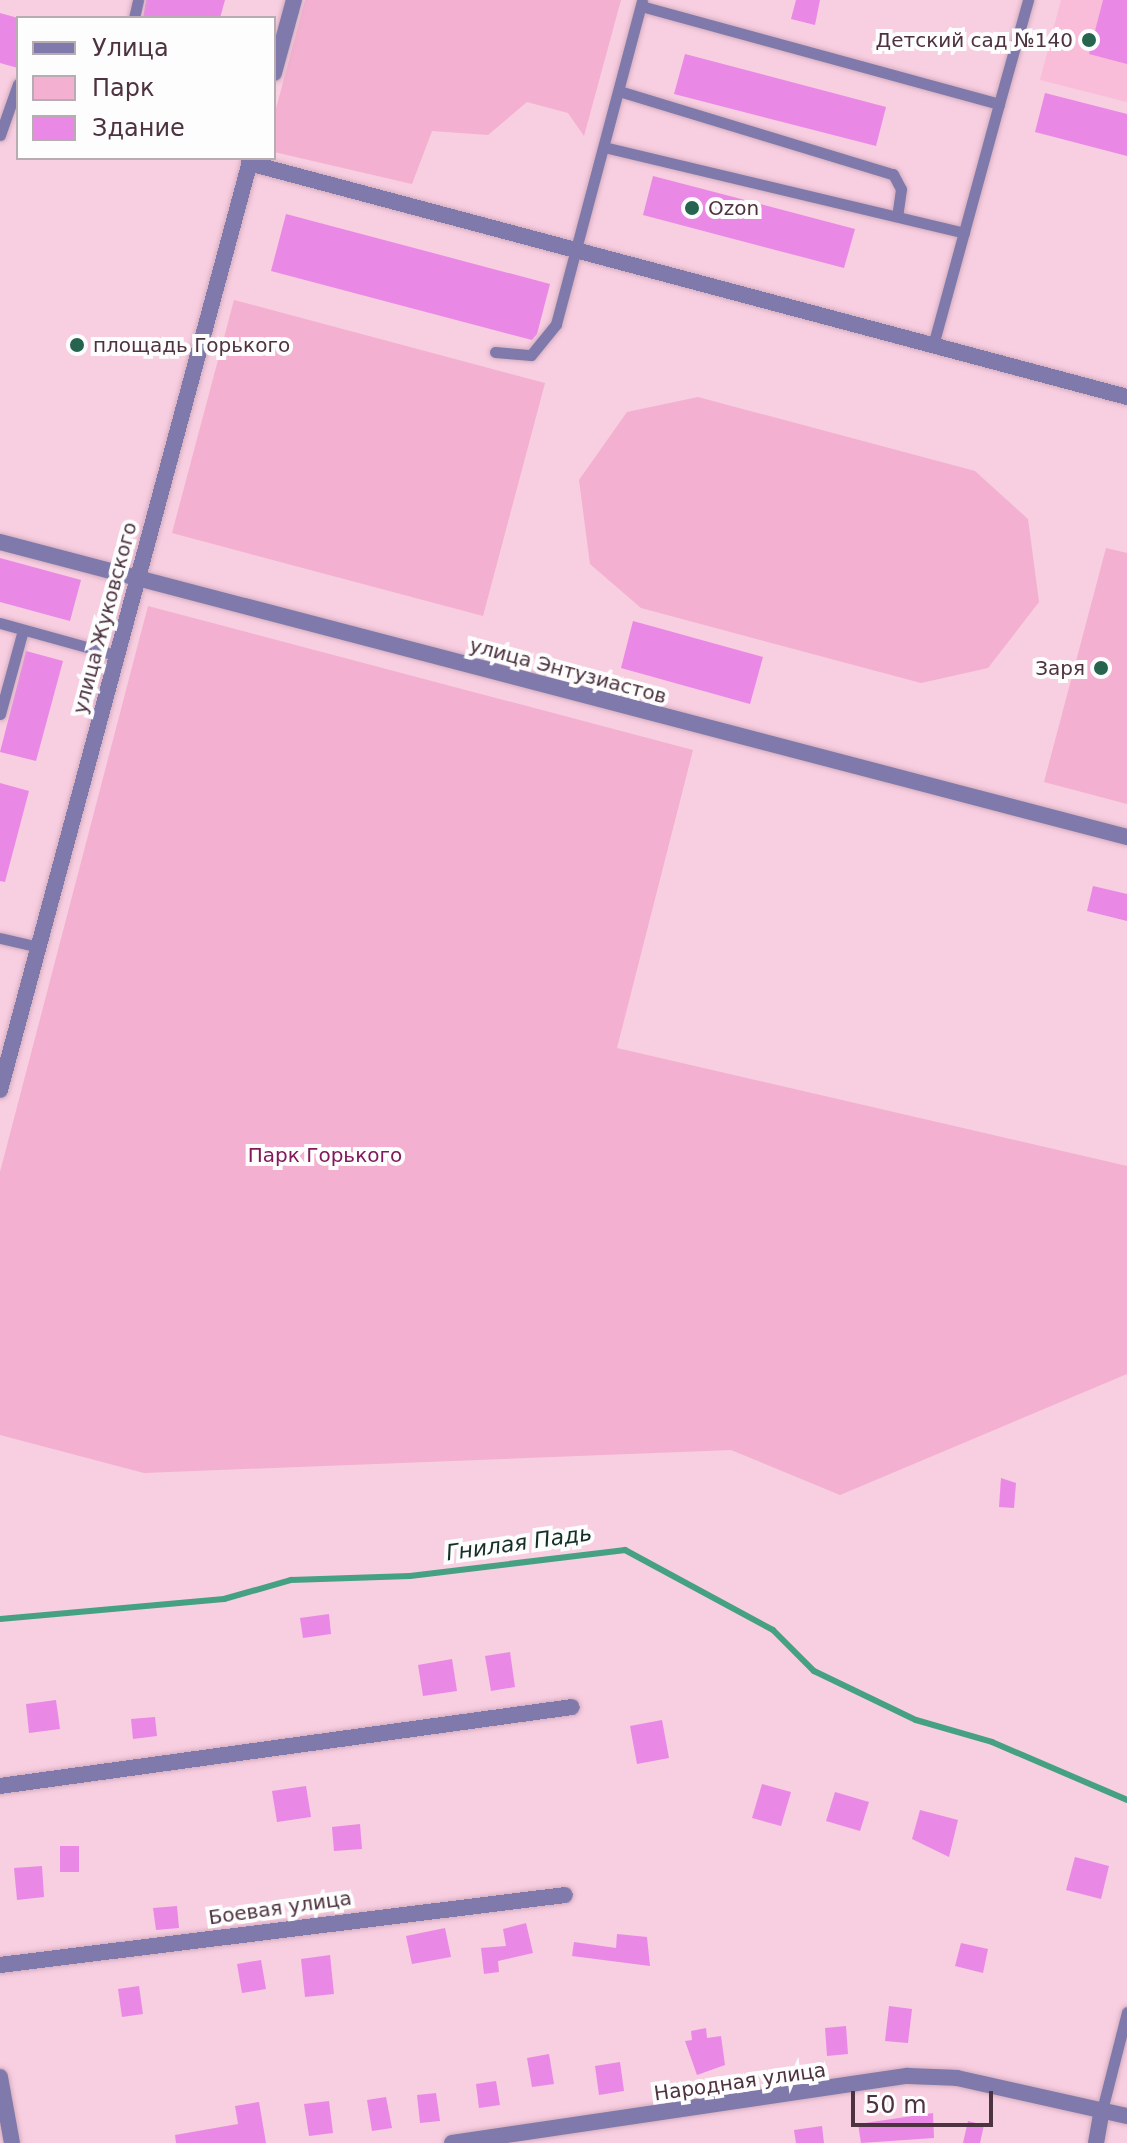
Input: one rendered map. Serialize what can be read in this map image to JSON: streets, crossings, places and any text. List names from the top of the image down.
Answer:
{
  "streets": {
    "street": [
      "улица Жуковского",
      "улица Энтузиастов",
      "Боевая улица",
      "Народная улица"
    ]
  },
  "crossings": [
    ["улица Жуковского", "улица Энтузиастов"]
  ],
  "water": ["Гнилая Падь"],
  "parks": ["Парк Горького"],
  "places": [
    "Детский сад №140",
    "Ozon",
    "площадь Горького",
    "Заря"
  ],
  "legend": ["Улица", "Парк", "Здание"],
  "scale_bar": "50 m"
}
